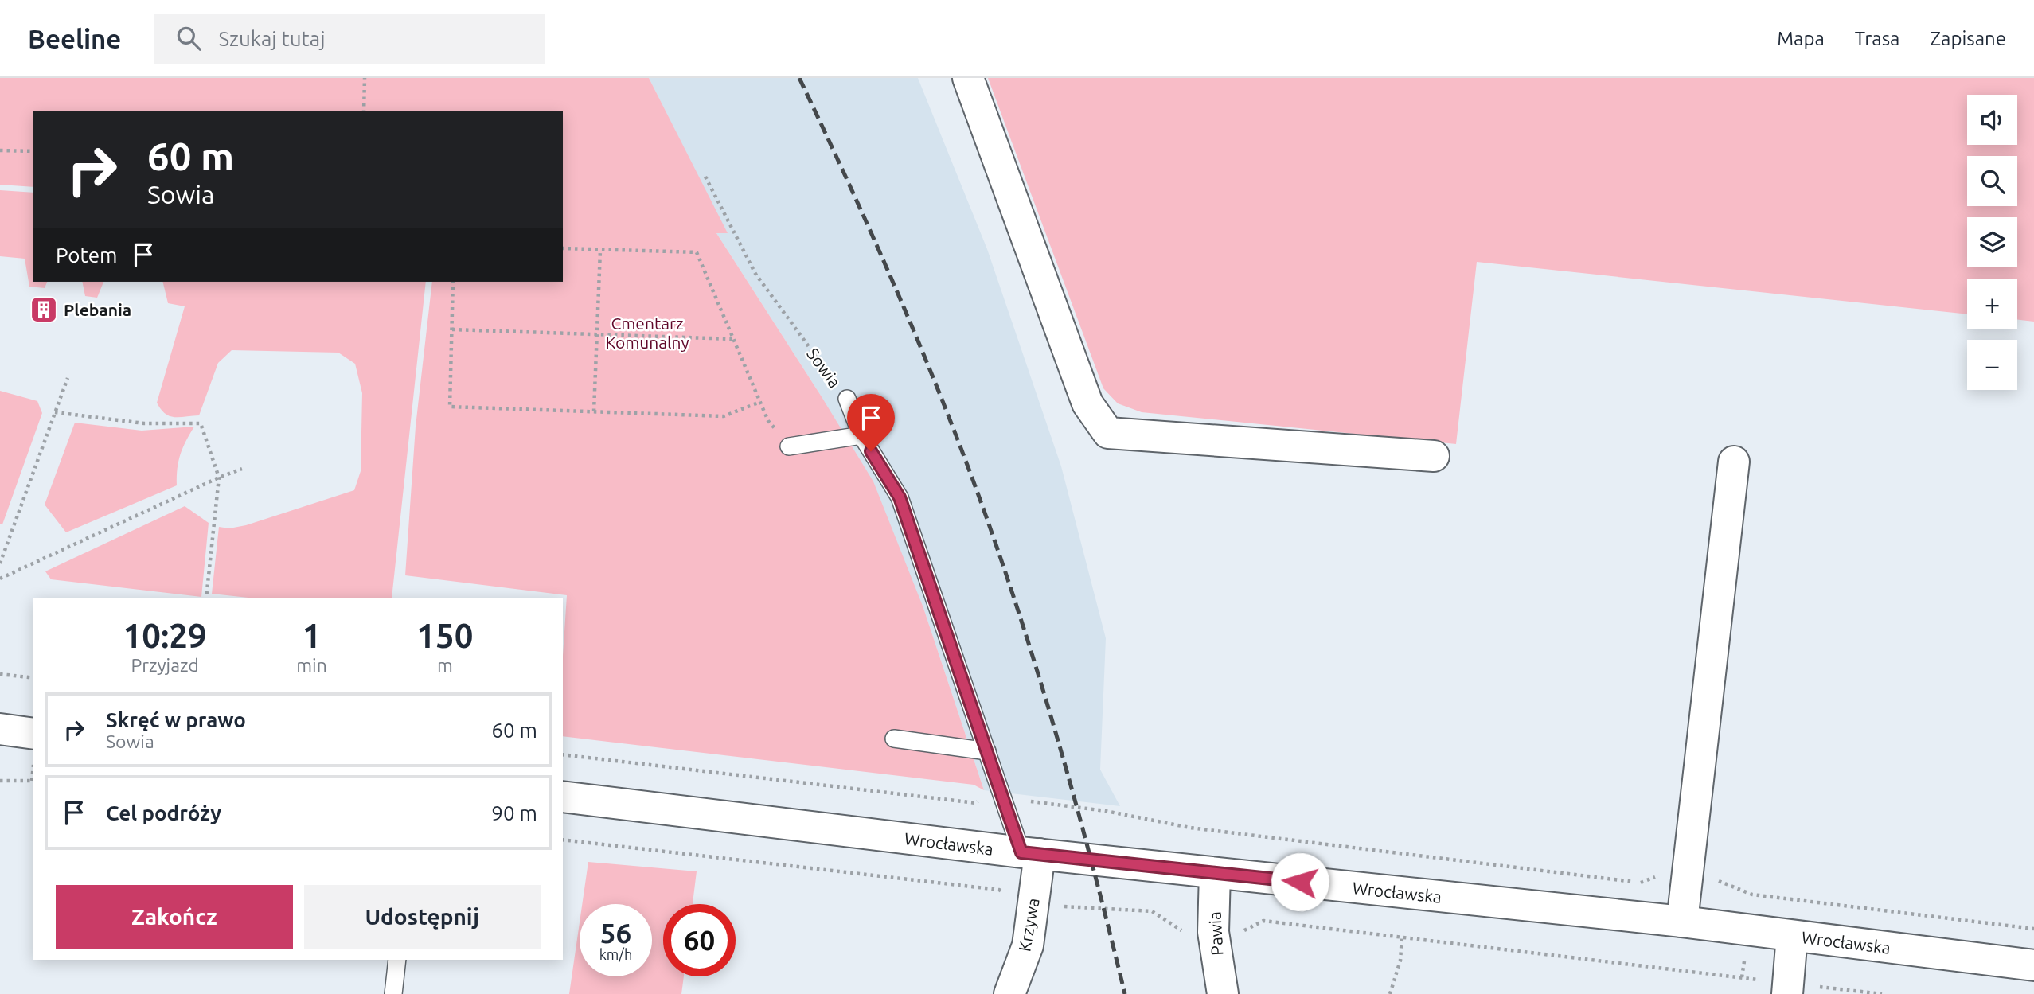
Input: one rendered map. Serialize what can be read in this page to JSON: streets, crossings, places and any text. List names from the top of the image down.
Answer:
{
  "streets": {
    "street": ["Wrocławska", "Krzywa", "Pawia"],
    "lane": ["Sowia"]
  },
  "crossings": [
    ["Sowia", "Wrocławska"],
    ["Sowia", "Krzywa"],
    ["Wrocławska", "Krzywa"],
    ["Wrocławska", "Pawia"]
  ],
  "parks": ["Cmentarz Komunalny"],
  "places": {
    "building": ["Plebania"]
  },
  "page": {
    "header": "Beeline",
    "search": "Szukaj tutaj",
    "nav": ["Mapa", "Trasa", "Zapisane"],
    "map_buttons": ["+", "−"],
    "turn": ["60 m", "Sowia"],
    "then": "Potem",
    "eta": [
      "10:29",
      "Przyjazd",
      "1",
      "min",
      "150",
      "m"
    ],
    "list": [
      {
        "name": "Skręć w prawo",
        "note": "Sowia",
        "value": "60 m"
      },
      {
        "name": "Cel podróży",
        "value": "90 m"
      }
    ],
    "buttons": ["Zakończ", "Udostępnij"],
    "speed": "56 km/h",
    "limit": "60"
  }
}
